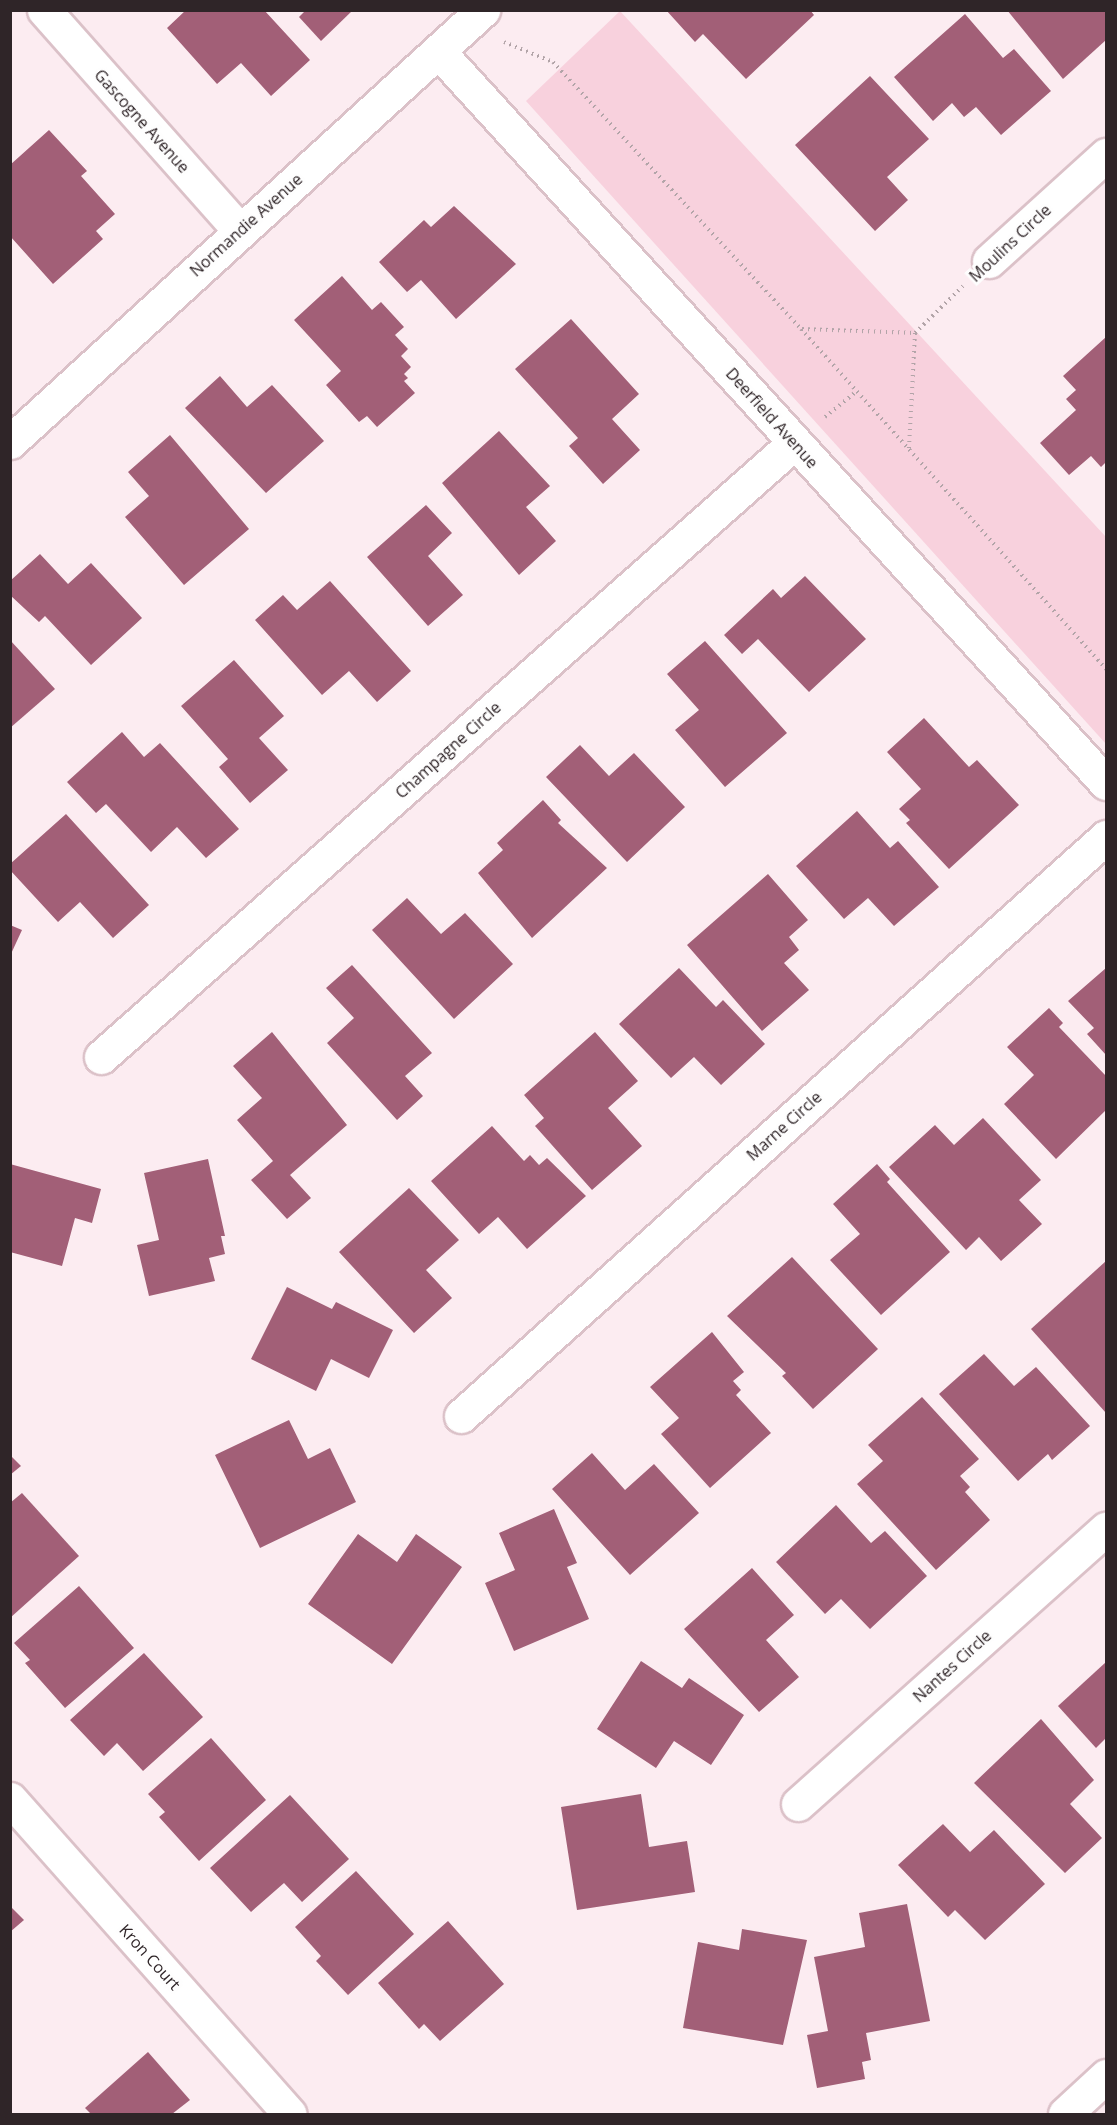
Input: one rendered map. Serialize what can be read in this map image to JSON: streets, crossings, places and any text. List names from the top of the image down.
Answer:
{
  "streets": {
    "street": [
      "Gascogne Avenue",
      "Normandie Avenue",
      "Moulins Circle",
      "Deerfield Avenue",
      "Champagne Circle",
      "Marne Circle",
      "Nantes Circle",
      "Kron Court"
    ]
  },
  "crossings": [
    ["Gascogne Avenue", "Normandie Avenue"],
    ["Normandie Avenue", "Deerfield Avenue"],
    ["Deerfield Avenue", "Champagne Circle"]
  ]
}
